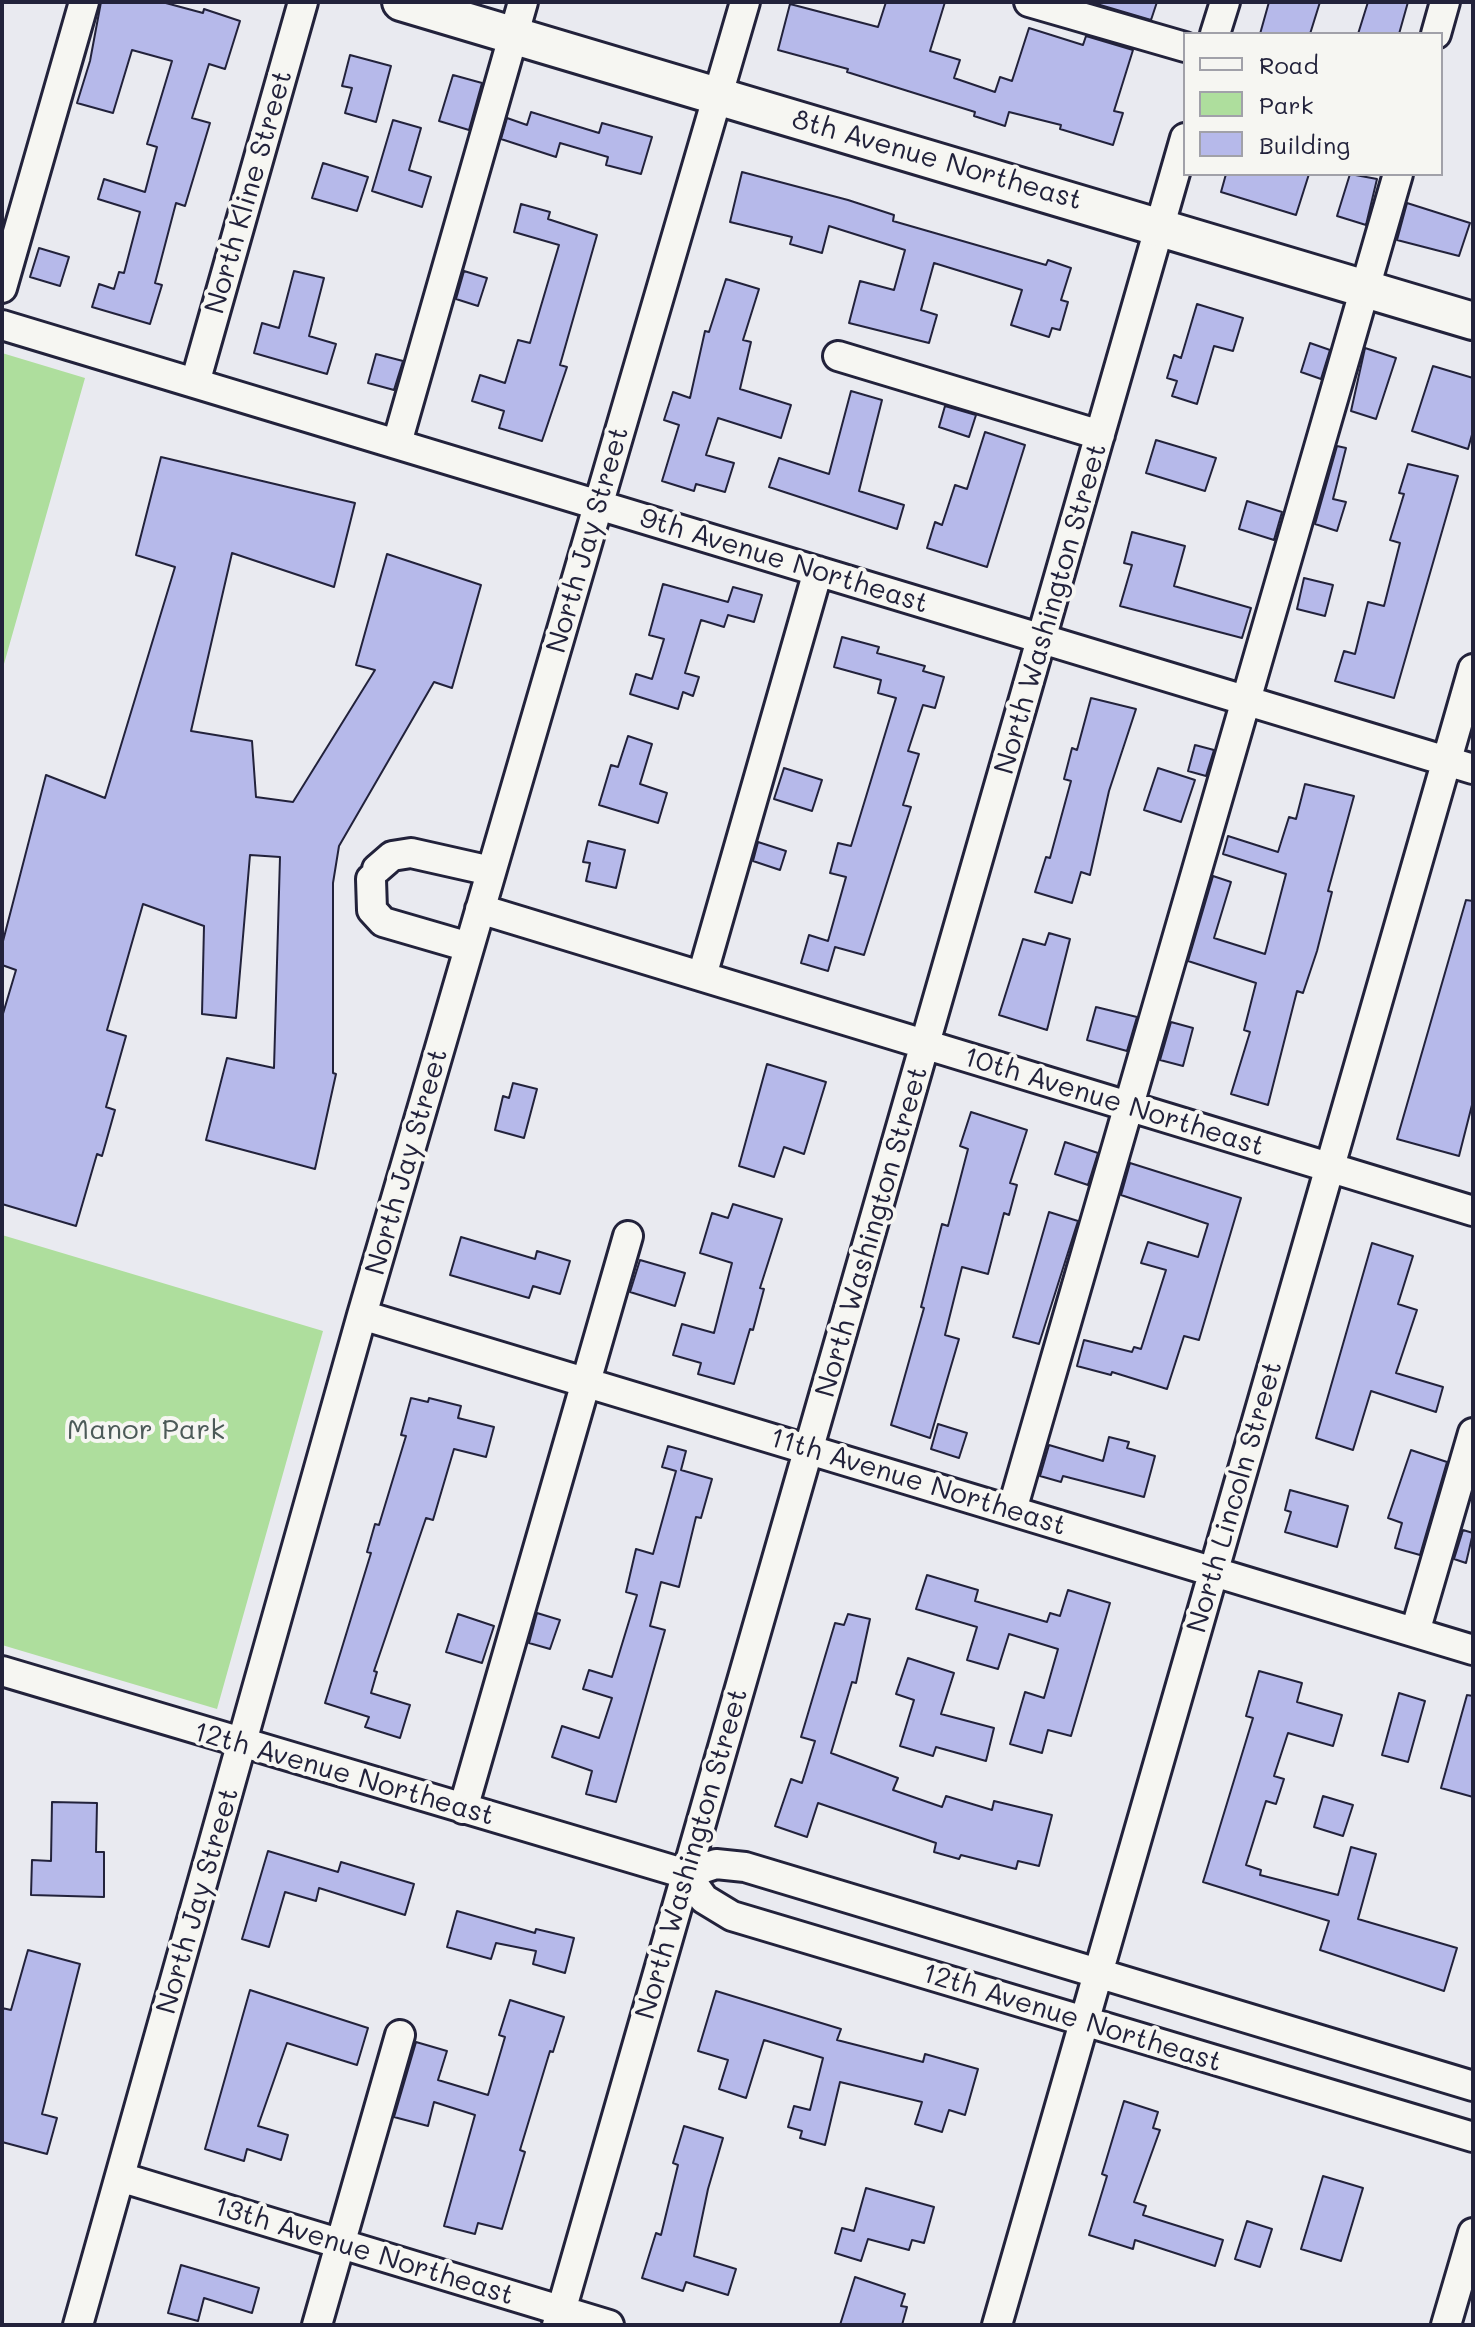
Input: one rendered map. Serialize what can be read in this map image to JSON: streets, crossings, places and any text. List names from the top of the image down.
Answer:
{
  "streets": {
    "main road": ["8th Avenue Northeast"],
    "street": [
      "North Kline Street",
      "North Jay Street",
      "9th Avenue Northeast",
      "North Washington Street",
      "10th Avenue Northeast",
      "11th Avenue Northeast",
      "North Lincoln Street",
      "12th Avenue Northeast",
      "13th Avenue Northeast"
    ]
  },
  "crossings": [
    ["8th Avenue Northeast", "North Jay Street"],
    ["8th Avenue Northeast", "North Washington Street"],
    ["North Kline Street", "9th Avenue Northeast"],
    ["North Jay Street", "9th Avenue Northeast"],
    ["North Jay Street", "10th Avenue Northeast"],
    ["North Jay Street", "11th Avenue Northeast"],
    ["North Jay Street", "12th Avenue Northeast"],
    ["North Jay Street", "13th Avenue Northeast"],
    ["9th Avenue Northeast", "North Washington Street"],
    ["9th Avenue Northeast", "North Lincoln Street"],
    ["North Washington Street", "10th Avenue Northeast"],
    ["North Washington Street", "11th Avenue Northeast"],
    ["North Washington Street", "12th Avenue Northeast"],
    ["North Washington Street", "13th Avenue Northeast"],
    ["10th Avenue Northeast", "North Lincoln Street"],
    ["11th Avenue Northeast", "North Lincoln Street"],
    ["North Lincoln Street", "12th Avenue Northeast"]
  ],
  "parks": ["Manor Park"],
  "legend": ["Road", "Park", "Building"]
}
